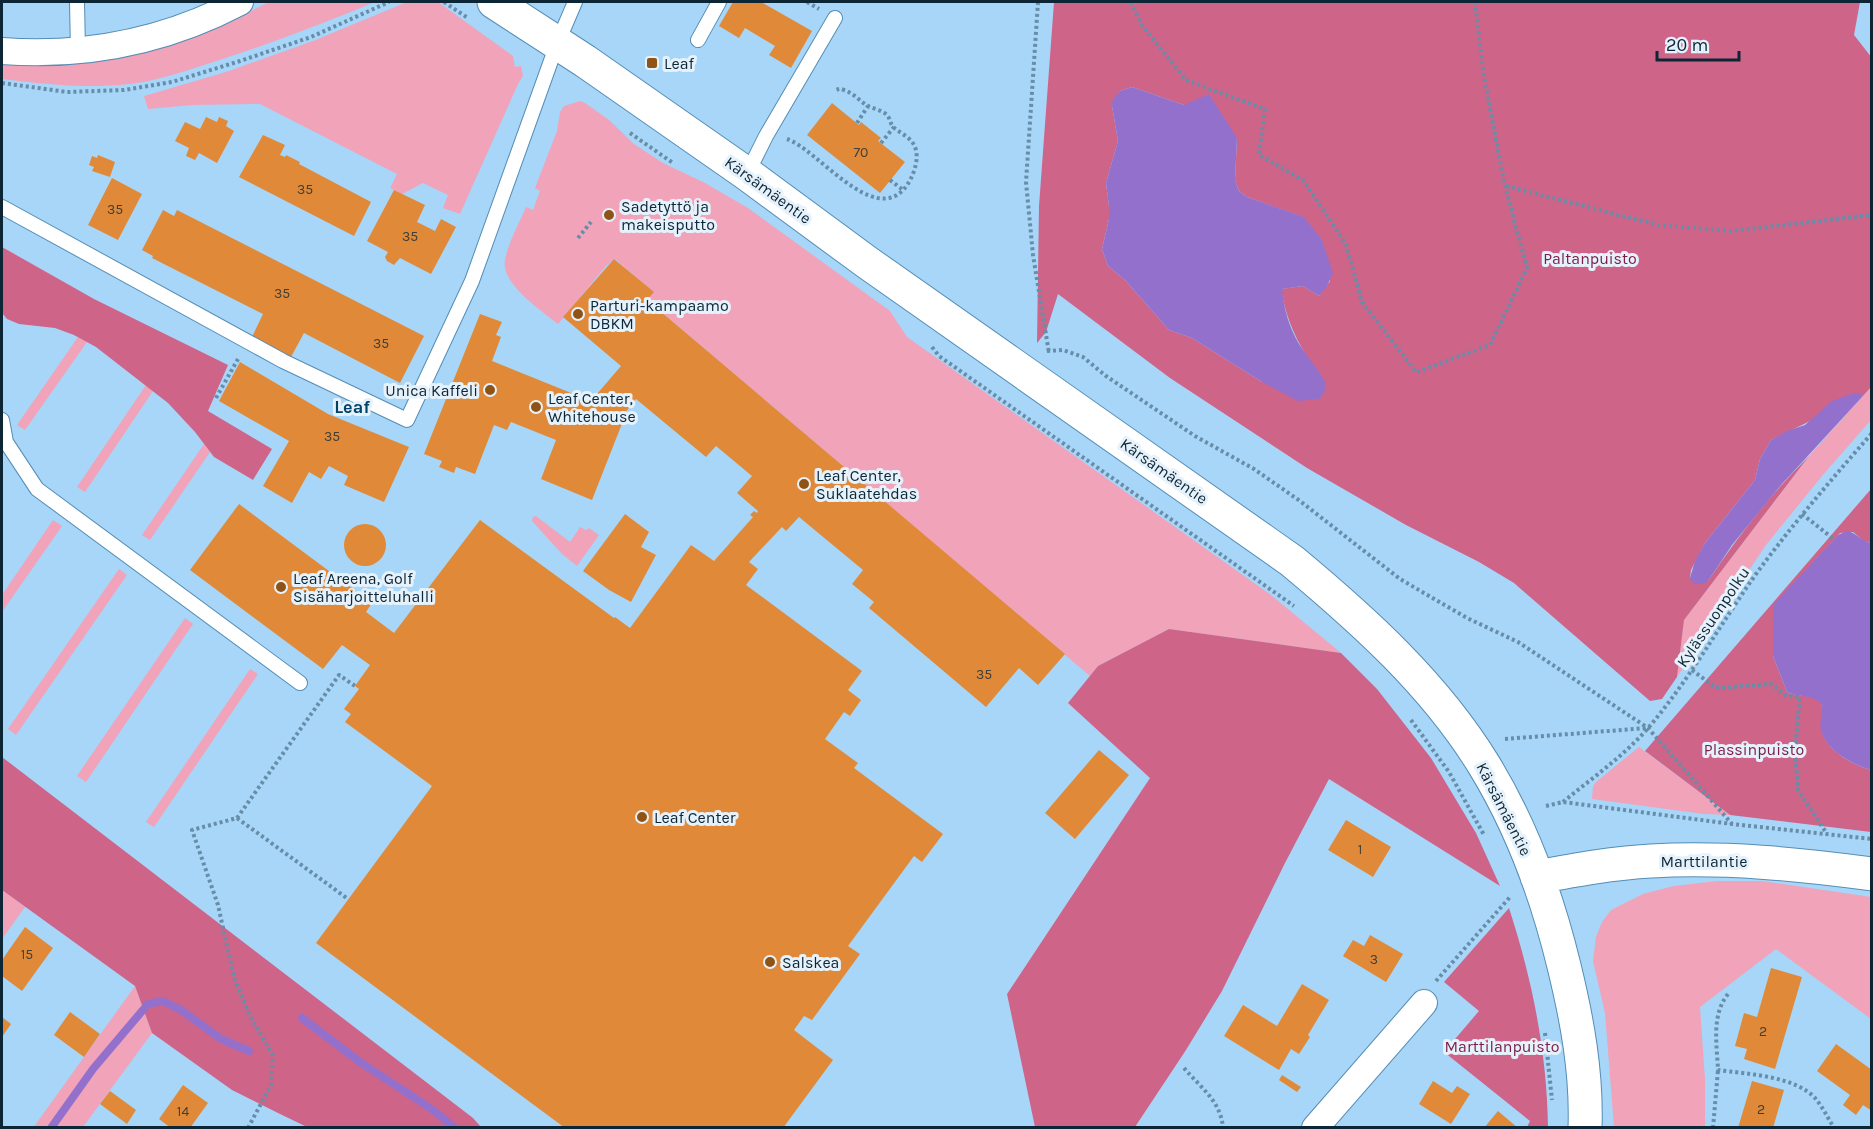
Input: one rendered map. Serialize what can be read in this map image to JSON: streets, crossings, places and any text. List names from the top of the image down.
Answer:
{
  "streets": {
    "street": ["Kärsämäentie", "Marttilantie"],
    "path": ["Kylässuonpolku"]
  },
  "crossings": [
    ["Kärsämäentie", "Marttilantie"]
  ],
  "districts": ["Leaf"],
  "parks": ["Paltanpuisto", "Plassinpuisto", "Marttilanpuisto"],
  "places": {
    "transit": ["Leaf"],
    "other": [
      "Sadetyttö ja makeisputto",
      "Parturi-kampaamo DBKM",
      "Unica Kaffeli",
      "Leaf Center, Whitehouse",
      "Leaf Center, Suklaatehdas",
      "Leaf Areena, Golf Sisäharjoitteluhalli",
      "Leaf Center",
      "Salskea"
    ]
  },
  "house_numbers": [
    "70",
    "35",
    "35",
    "35",
    "35",
    "35",
    "35",
    "35",
    "1",
    "15",
    "3",
    "2",
    "2",
    "14"
  ],
  "scale_bar": "20 m"
}
